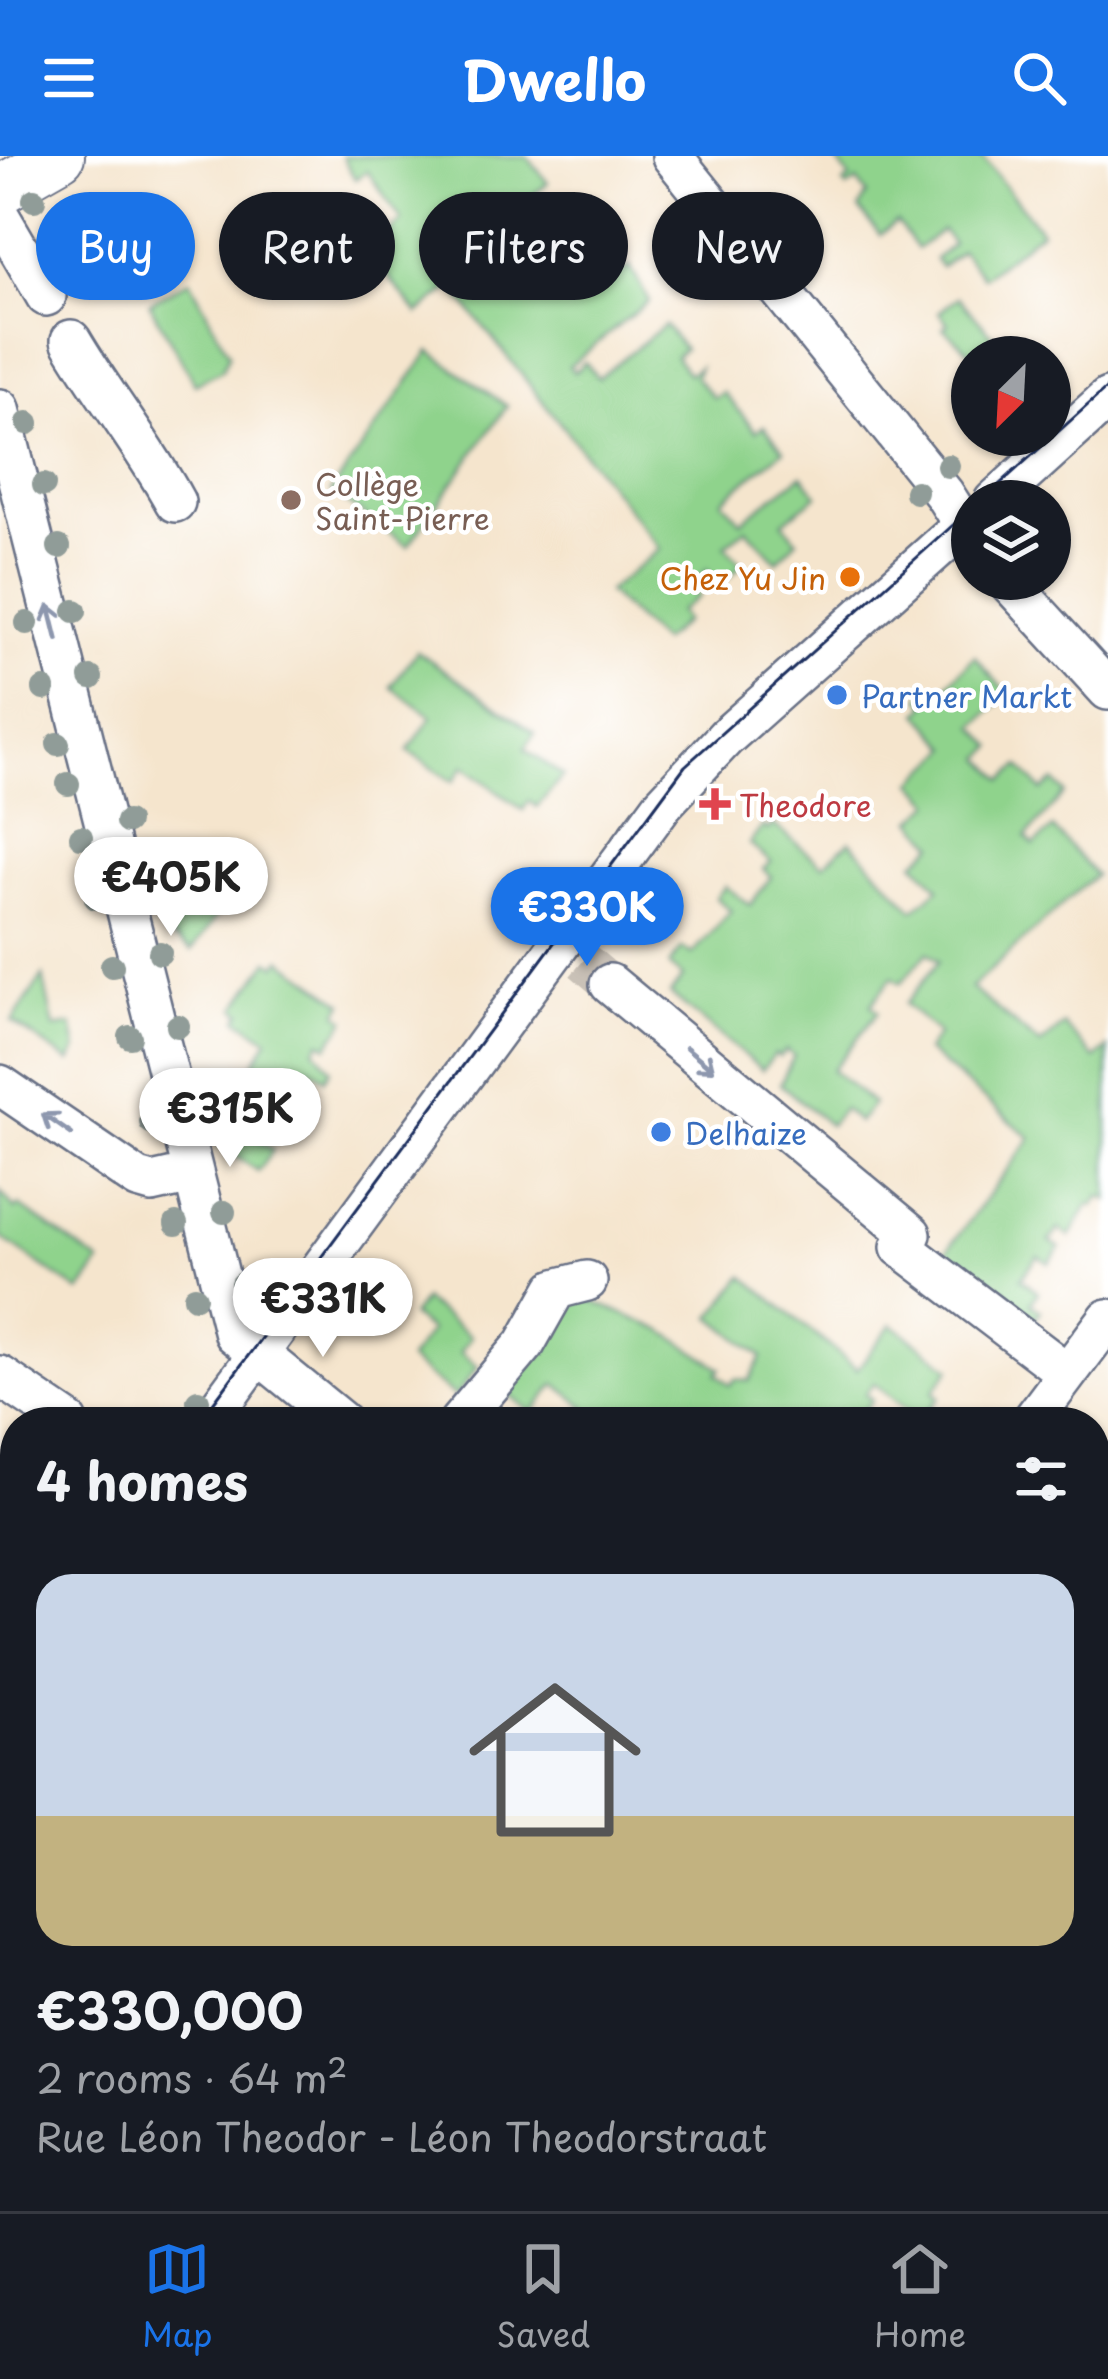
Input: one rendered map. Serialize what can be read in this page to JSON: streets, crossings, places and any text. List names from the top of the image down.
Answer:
{
  "places": {
    "other": [
      "Collège Saint-Pierre",
      "Chez Yu Jin",
      "Partner Markt",
      "Delhaize"
    ],
    "health": ["Theodore"]
  },
  "north": "bottom left",
  "page": {
    "header": "Dwello",
    "chip": [
      "Buy",
      "Rent",
      "Filters",
      "New"
    ],
    "price": [
      "€405K",
      "€330K",
      "€315K",
      "€331K"
    ],
    "heading": "4 homes",
    "list": [
      {
        "name": "€330,000",
        "note": "2 rooms · 64 m² · Rue Léon Theodor - Léon Theodorstraat"
      }
    ],
    "tabs": ["Map", "Saved", "Home"]
  }
}
